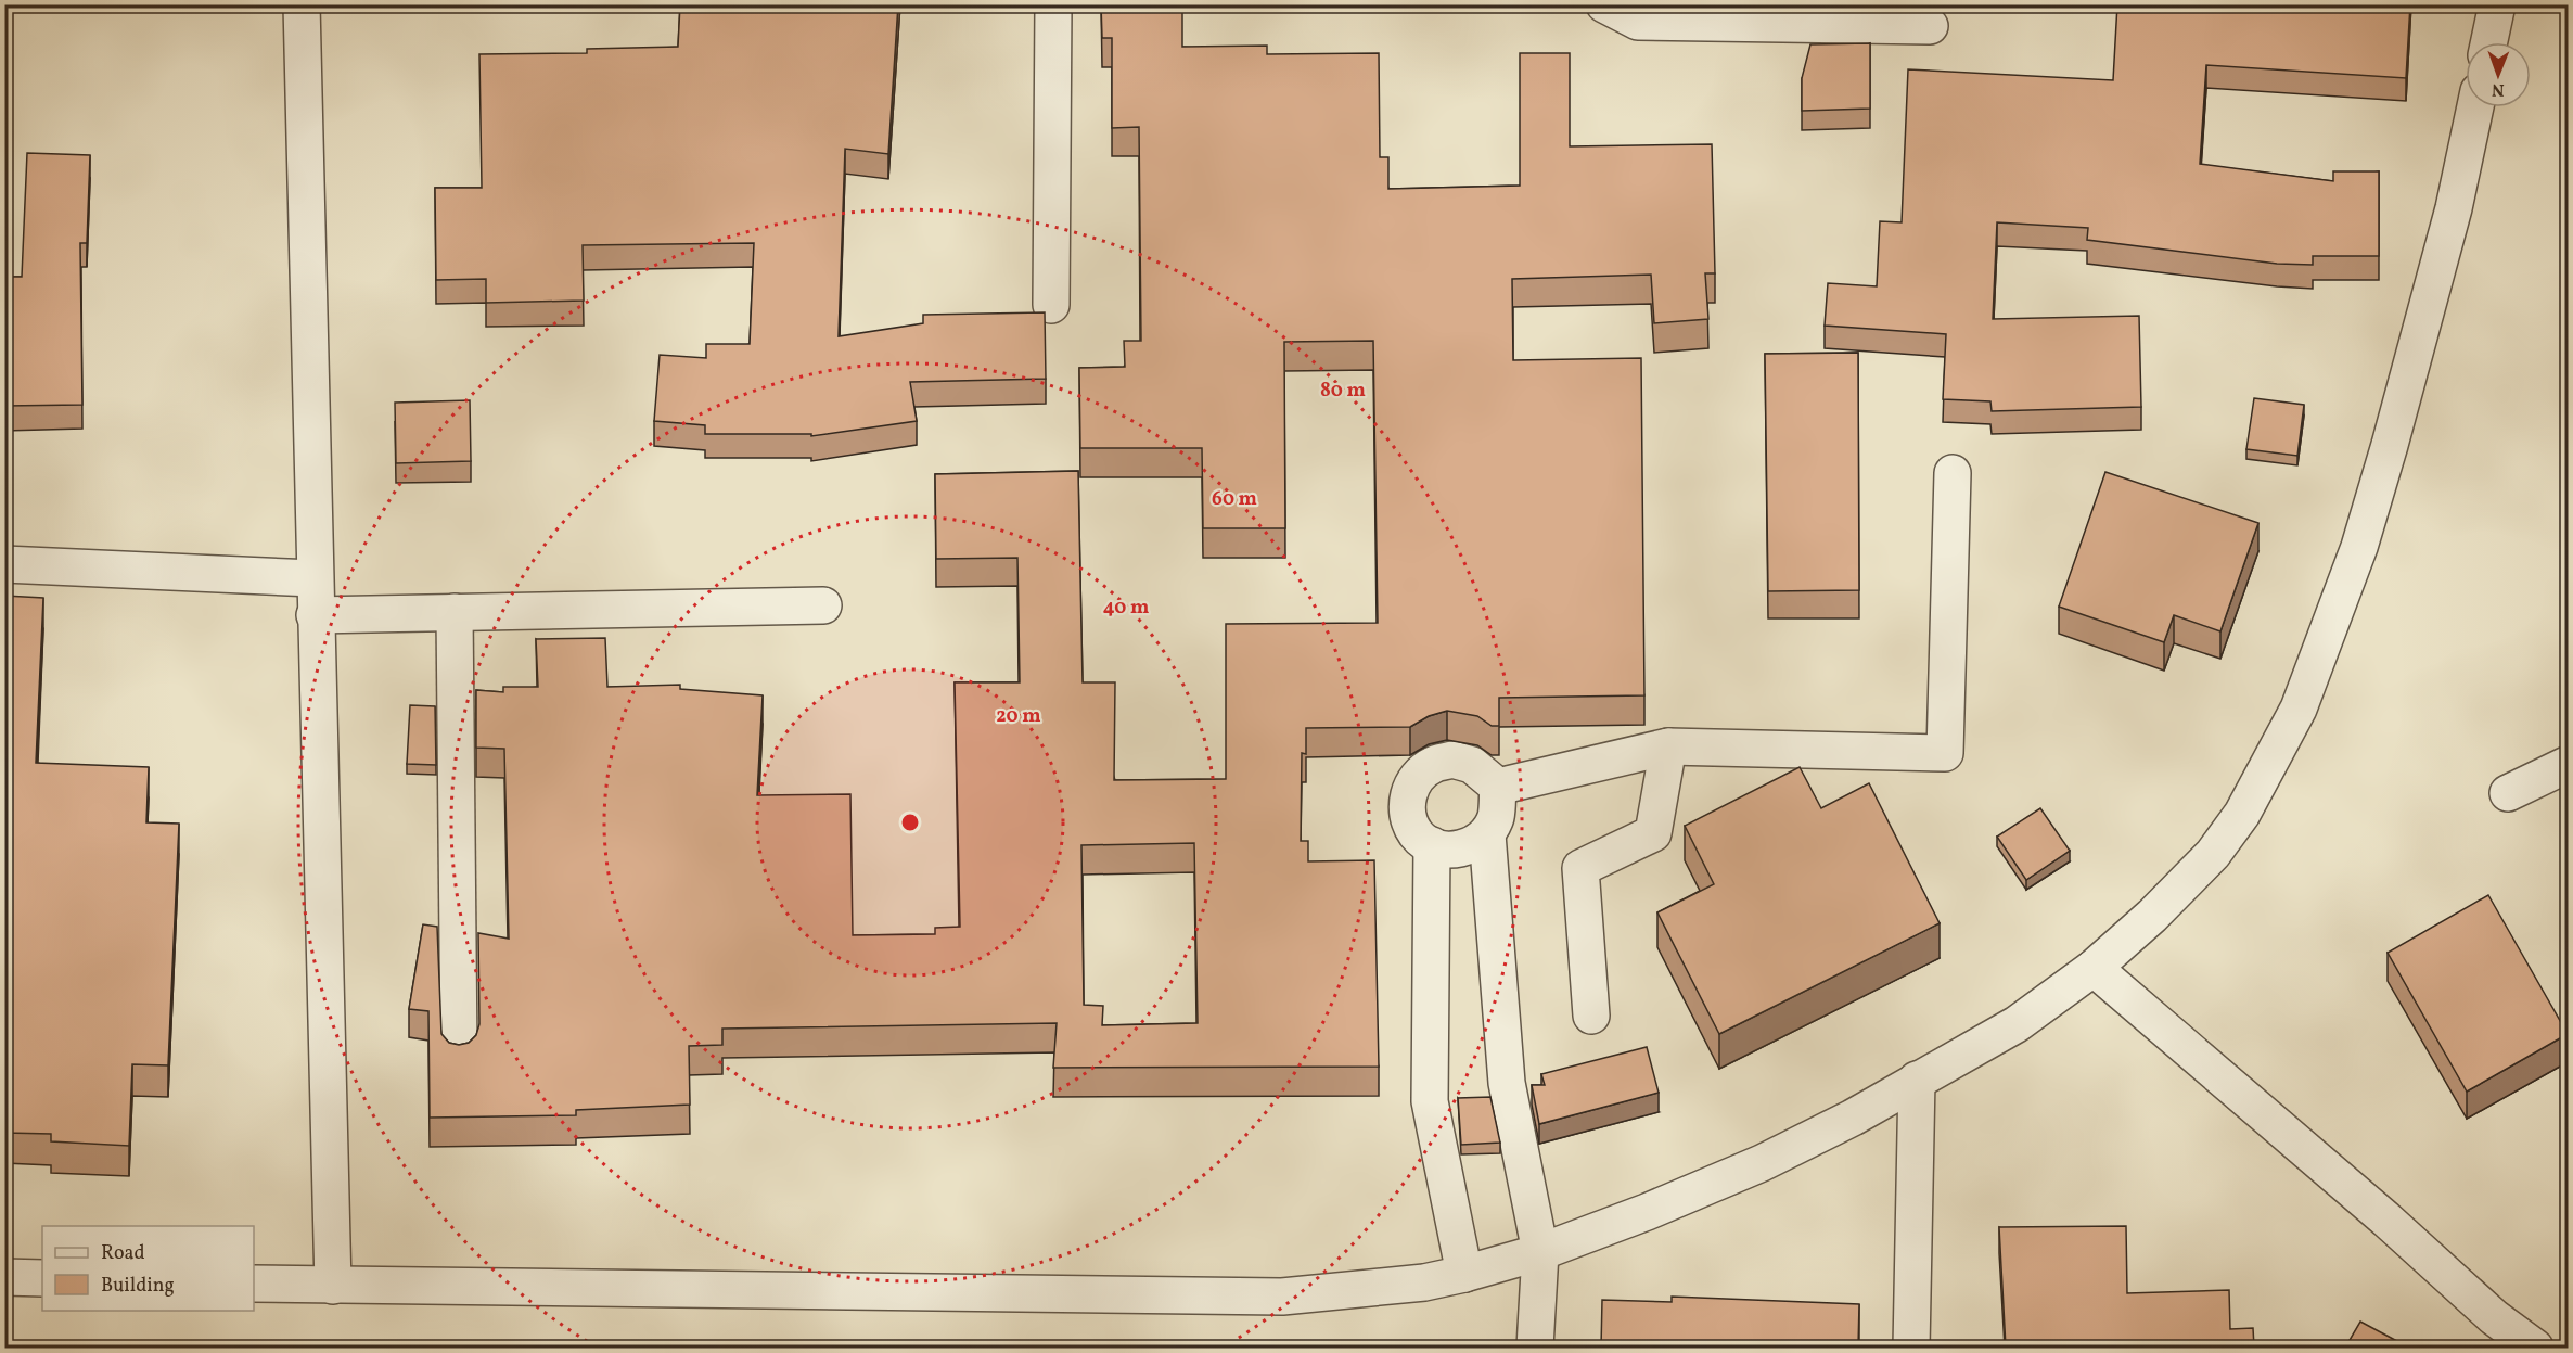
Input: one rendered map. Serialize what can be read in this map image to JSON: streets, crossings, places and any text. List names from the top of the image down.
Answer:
{
  "legend": ["Road", "Building"],
  "north": "bottom",
  "rings": [
    "80 m",
    "60 m",
    "40 m",
    "20 m"
  ]
}
